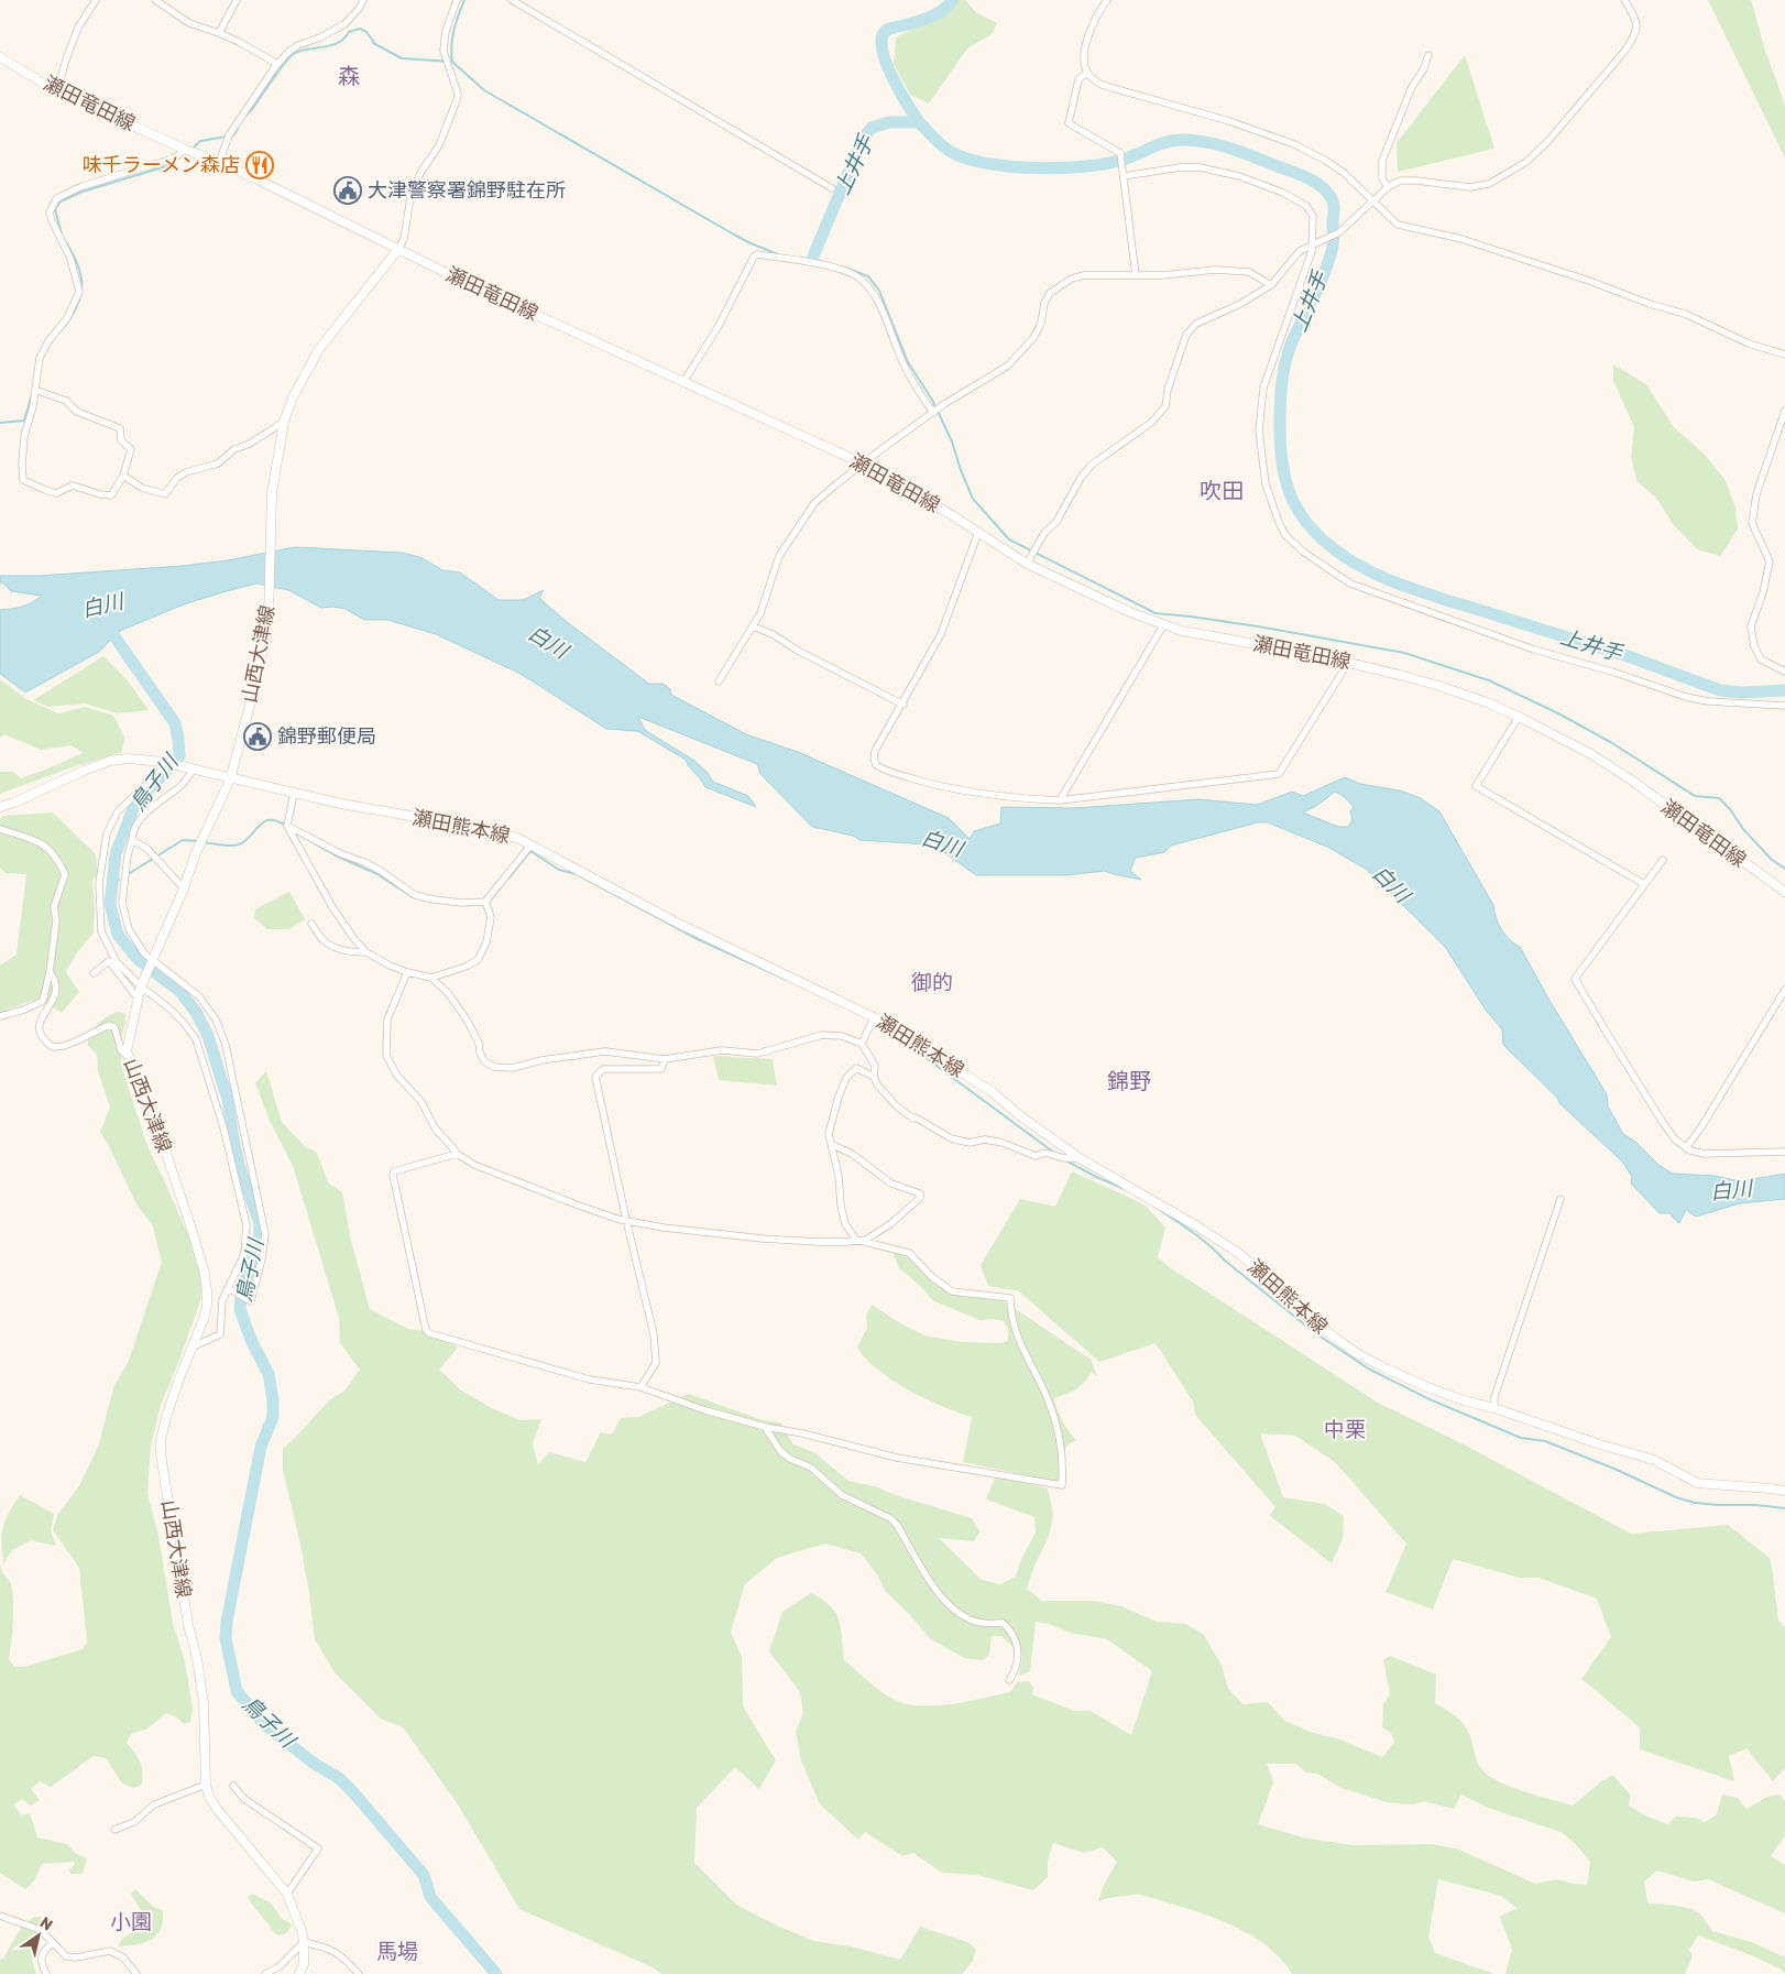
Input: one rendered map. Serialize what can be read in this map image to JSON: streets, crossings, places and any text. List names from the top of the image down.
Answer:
{
  "streets": {
    "main road": ["瀬田竜田線", "山西大津線", "瀬田熊本線"]
  },
  "crossings": [
    ["瀬田竜田線", "山西大津線"],
    ["山西大津線", "瀬田熊本線"]
  ],
  "districts": [
    "森",
    "吹田",
    "御的",
    "錦野",
    "中栗",
    "小園",
    "馬場"
  ],
  "water": ["上井手", "白川", "鳥子川"],
  "places": {
    "restaurant": ["味千ラーメン森店"],
    "public building": ["大津警察署錦野駐在所", "錦野郵便局"]
  },
  "north": "top right"
}
